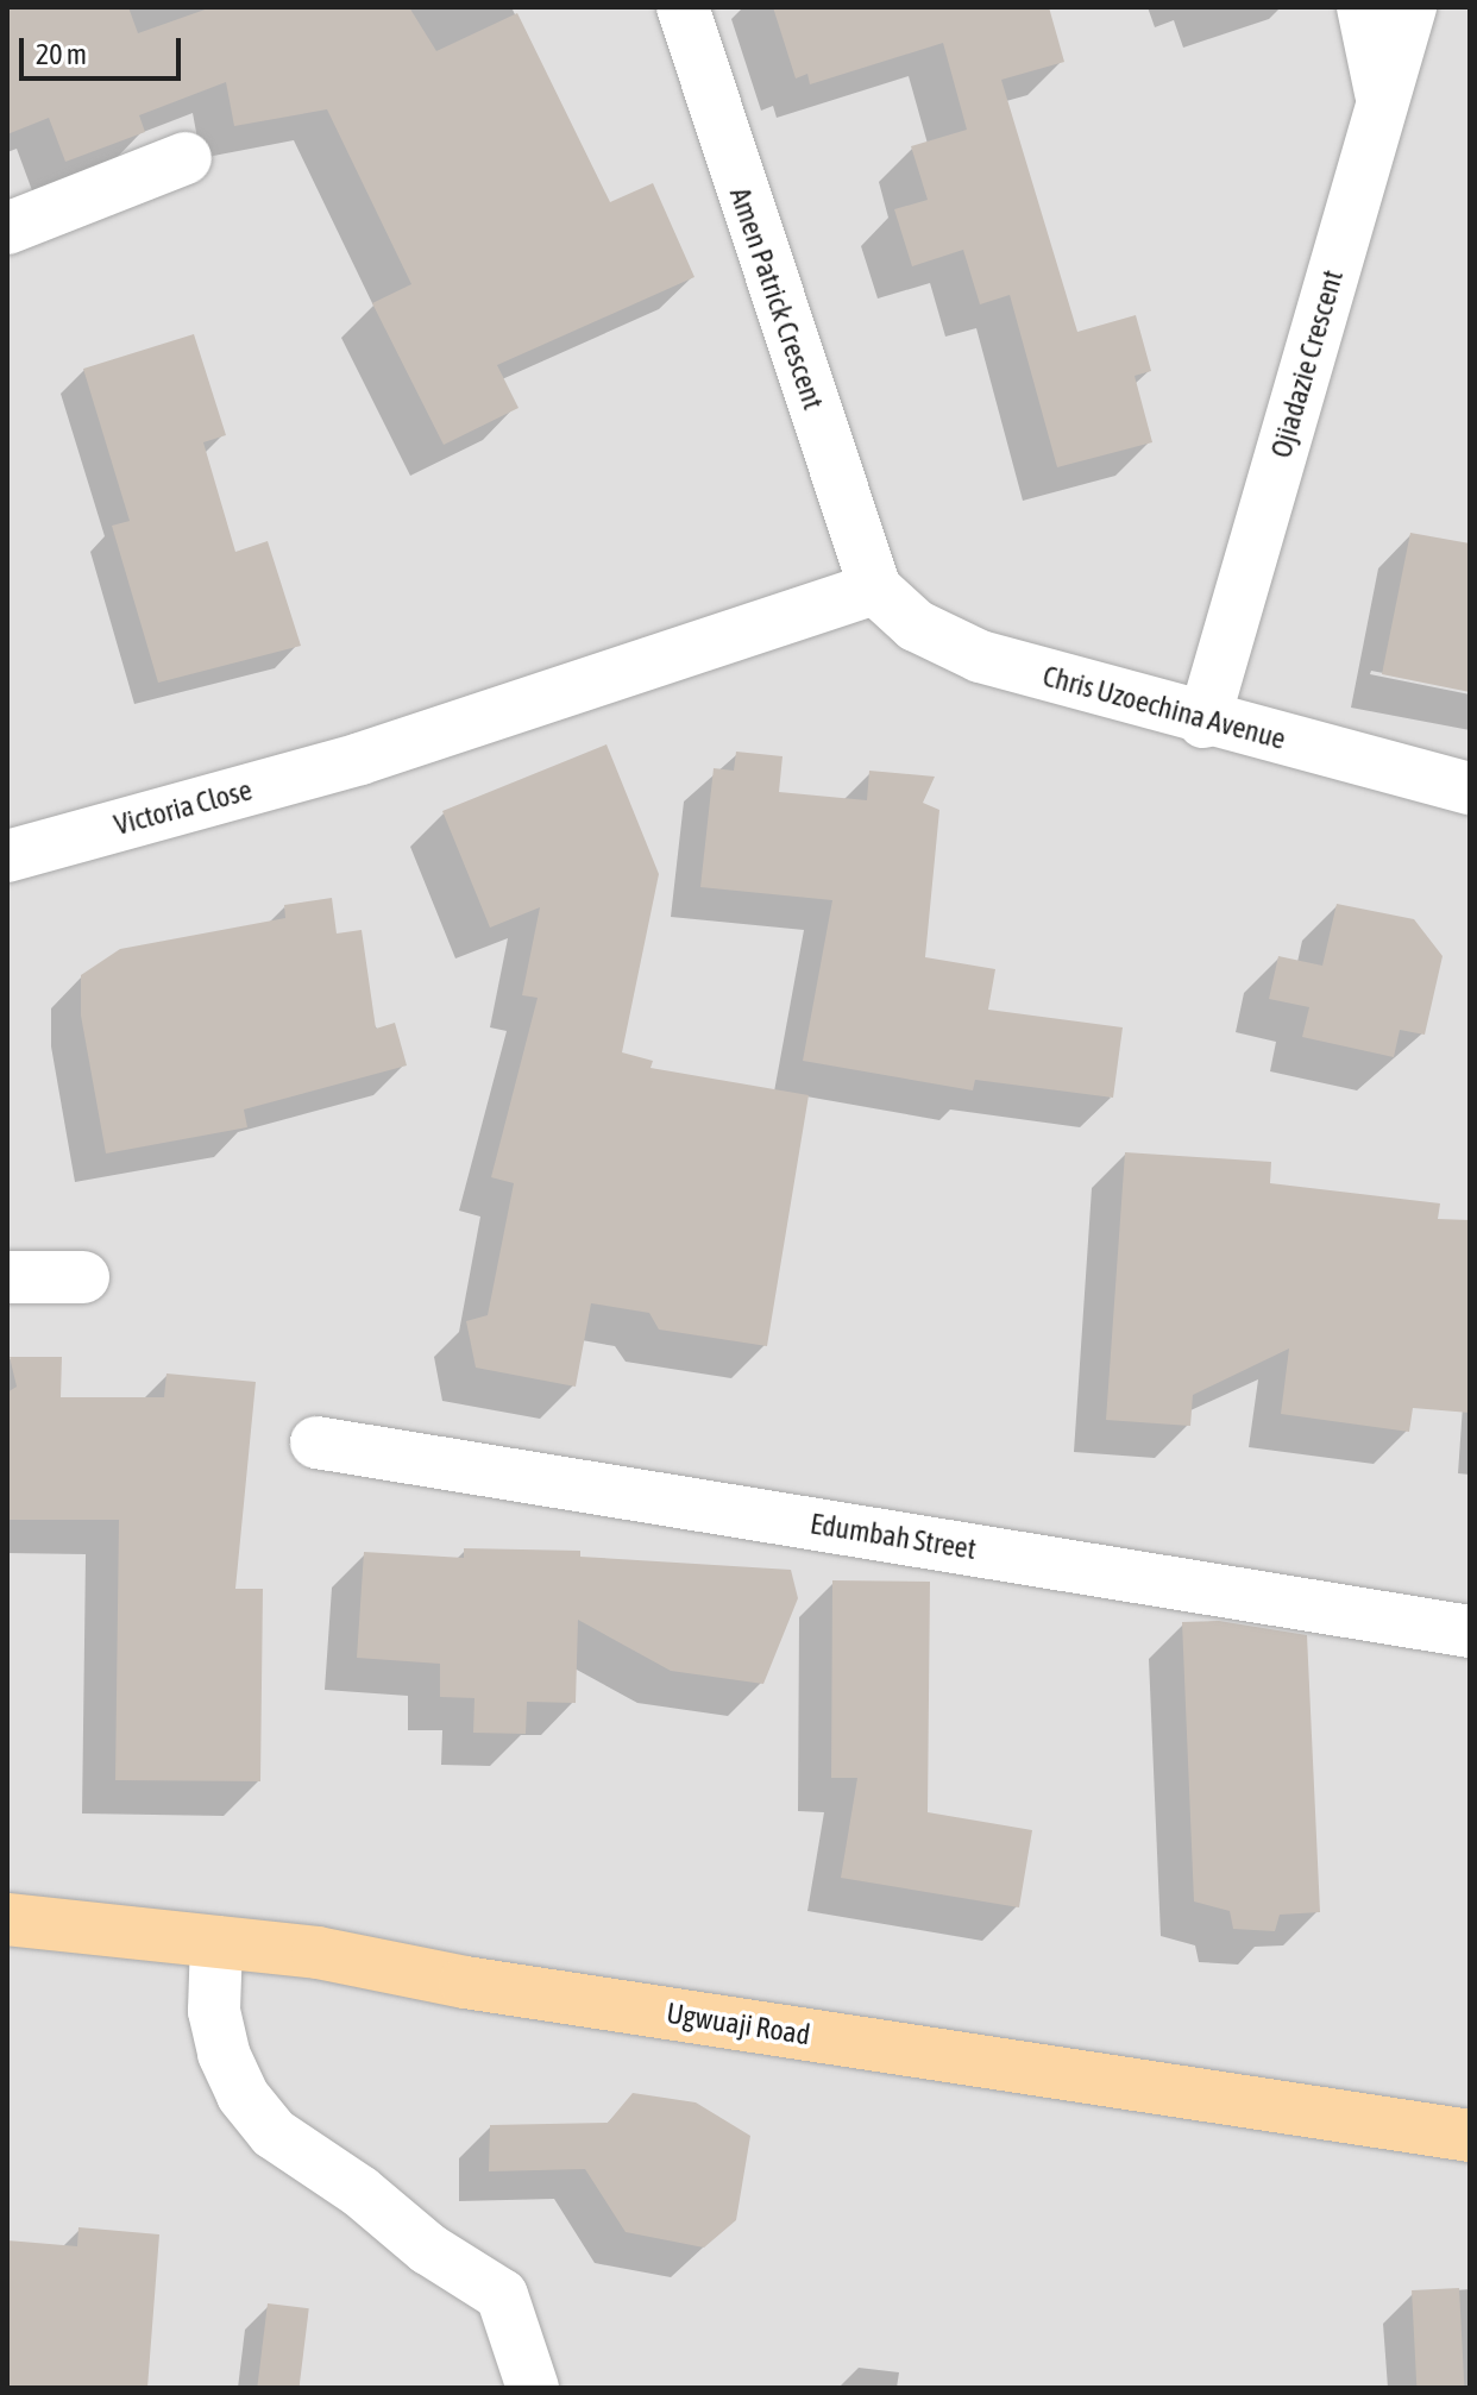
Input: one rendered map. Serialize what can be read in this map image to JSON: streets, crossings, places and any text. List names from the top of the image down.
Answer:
{
  "streets": {
    "main road": ["Ugwuaji Road"],
    "street": [
      "Amen Patrick Crescent",
      "Ojiadazie Crescent",
      "Chris Uzoechina Avenue",
      "Victoria Close",
      "Edumbah Street"
    ]
  },
  "crossings": [
    ["Amen Patrick Crescent", "Chris Uzoechina Avenue"],
    ["Amen Patrick Crescent", "Victoria Close"],
    ["Ojiadazie Crescent", "Chris Uzoechina Avenue"],
    ["Chris Uzoechina Avenue", "Victoria Close"]
  ],
  "scale_bar": "20 m"
}
